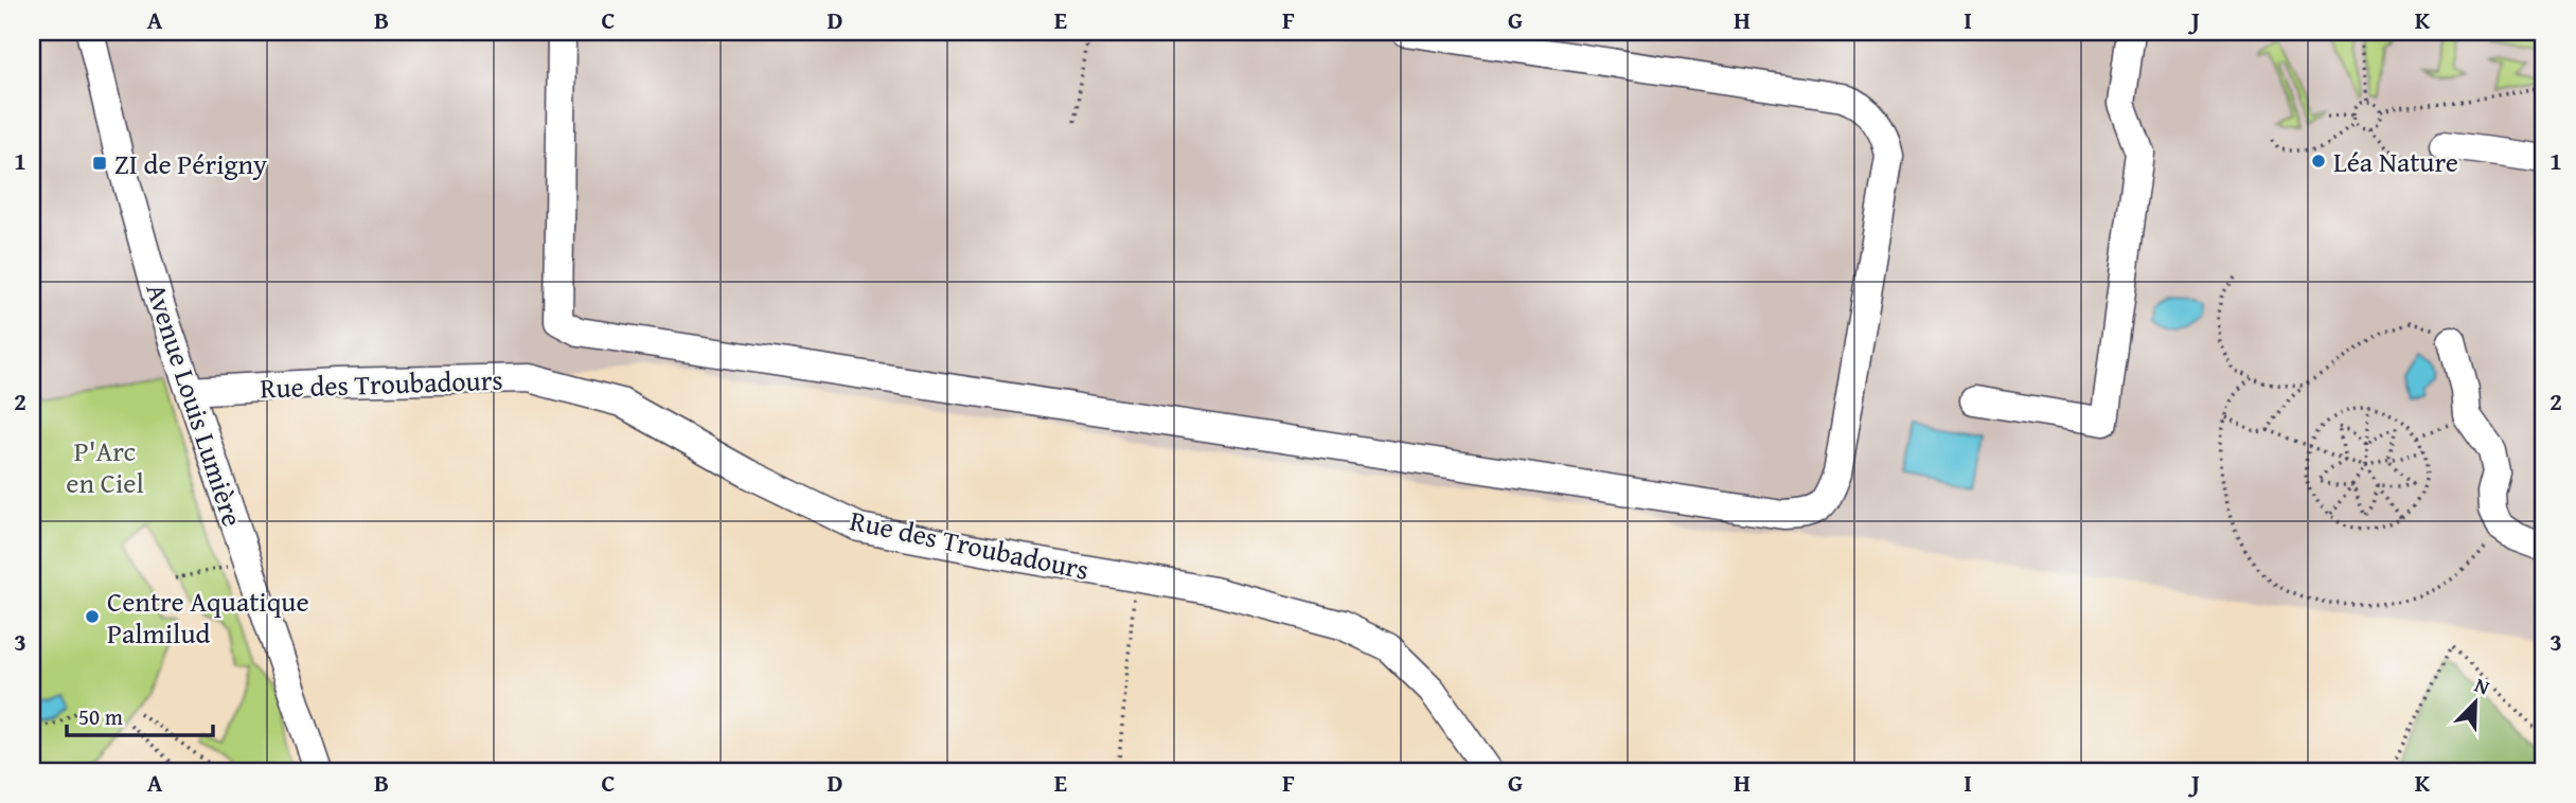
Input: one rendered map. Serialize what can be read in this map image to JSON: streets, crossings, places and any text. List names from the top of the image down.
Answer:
{
  "streets": {
    "street": ["Rue des Troubadours", "Avenue Louis Lumière"]
  },
  "crossings": [
    ["Rue des Troubadours", "Avenue Louis Lumière"]
  ],
  "parks": ["P'Arc en Ciel"],
  "places": {
    "other": ["Léa Nature", "Centre Aquatique Palmilud"],
    "transit": ["ZI de Périgny"]
  },
  "scale_bar": "50 m",
  "north": "top right",
  "grid": {
    "columns": [
      "A",
      "B",
      "C",
      "D",
      "E",
      "F",
      "G",
      "H",
      "I",
      "J",
      "K"
    ],
    "rows": ["1", "2", "3"]
  }
}
